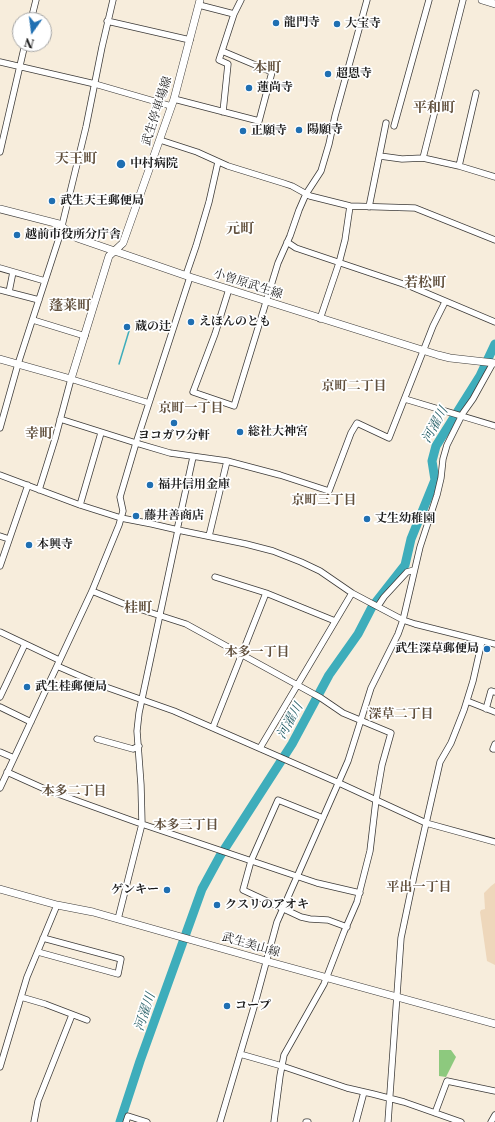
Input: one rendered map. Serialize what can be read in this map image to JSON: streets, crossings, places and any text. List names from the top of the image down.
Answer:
{
  "streets": {
    "main road": ["武生停車場線", "小曽原武生線", "武生美山線"]
  },
  "crossings": [
    ["武生停車場線", "小曽原武生線"]
  ],
  "districts": [
    "本町",
    "平和町",
    "天王町",
    "元町",
    "若松町",
    "蓬莱町",
    "京町二丁目",
    "京町一丁目",
    "幸町",
    "京町三丁目",
    "桂町",
    "本多一丁目",
    "深草二丁目",
    "本多二丁目",
    "本多三丁目",
    "平出一丁目"
  ],
  "water": ["河濯川"],
  "places": [
    "龍門寺",
    "大宝寺",
    "超恩寺",
    "蓮尚寺",
    "陽願寺",
    "正願寺",
    "中村病院",
    "武生天王郵便局",
    "越前市役所分庁舎",
    "えほんのとも",
    "蔵の辻",
    "ヨコガワ分軒",
    "総社大神宮",
    "福井信用金庫",
    "藤井善商店",
    "丈生幼稚園",
    "本興寺",
    "武生深草郵便局",
    "武生桂郵便局",
    "ゲンキー",
    "クスリのアオキ",
    "コープ"
  ],
  "north": "bottom"
}
